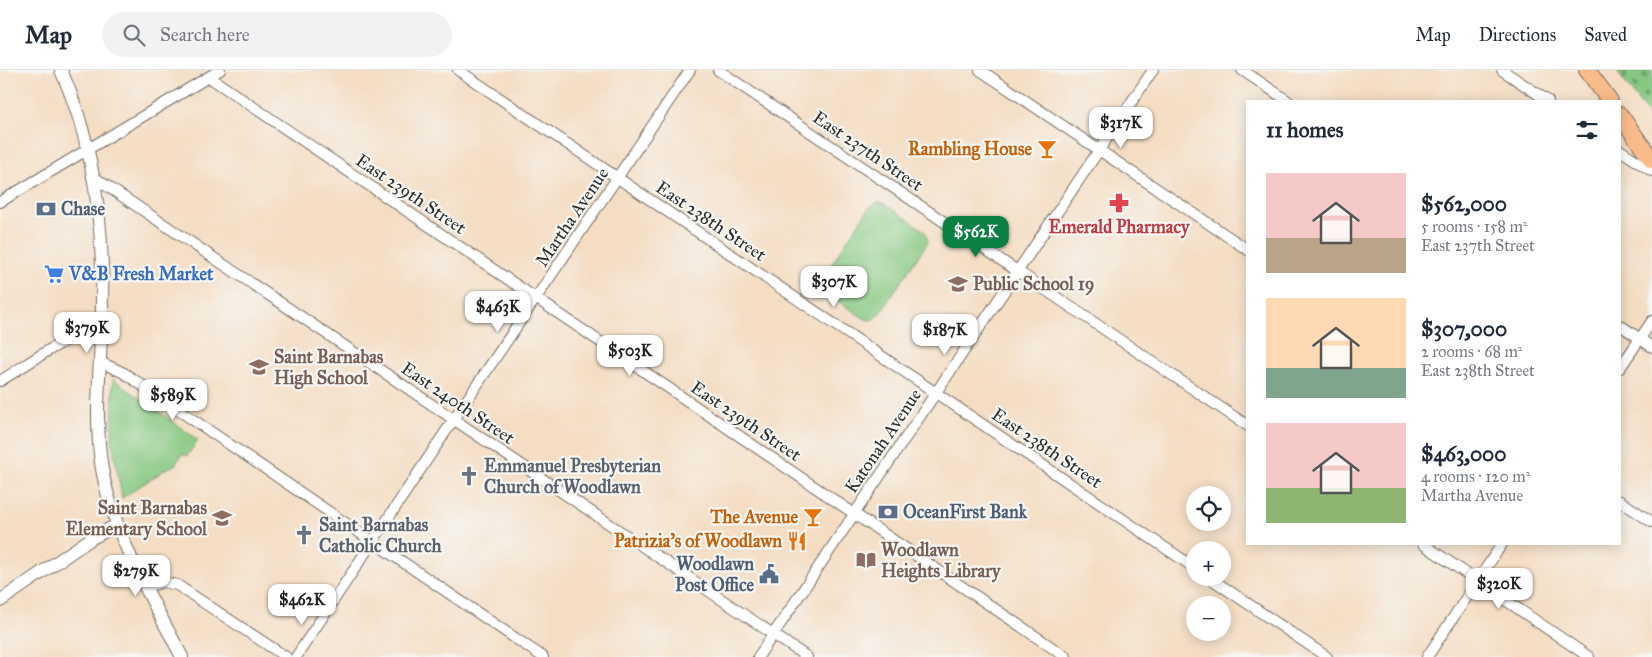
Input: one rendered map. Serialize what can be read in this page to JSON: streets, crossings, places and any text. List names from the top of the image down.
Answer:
{
  "streets": {
    "street": [
      "East 237th Street",
      "East 239th Street",
      "Martha Avenue",
      "East 238th Street",
      "East 240th Street",
      "Katonah Avenue"
    ]
  },
  "crossings": [
    ["East 237th Street", "Katonah Avenue"],
    ["East 239th Street", "Martha Avenue"],
    ["East 239th Street", "Katonah Avenue"],
    ["Martha Avenue", "East 238th Street"],
    ["Martha Avenue", "East 240th Street"],
    ["East 238th Street", "Katonah Avenue"],
    ["East 240th Street", "Katonah Avenue"]
  ],
  "places": {
    "bar": ["Rambling House", "The Avenue"],
    "pharmacy": ["Emerald Pharmacy"],
    "bank": ["Chase", "OceanFirst Bank"],
    "supermarket": ["V&B Fresh Market"],
    "school or university": ["Public School 19", "Saint Barnabas High School", "Saint Barnabas Elementary School"],
    "church": ["Emmanuel Presbyterian Church of Woodlawn", "Saint Barnabas Catholic Church"],
    "restaurant": ["Patrizia's of Woodlawn"],
    "library": ["Woodlawn Heights Library"],
    "public building": ["Woodlawn Post Office"]
  },
  "page": {
    "header": "Map",
    "search": "Search here",
    "nav": ["Map", "Directions", "Saved"],
    "heading": "11 homes",
    "price": [
      "$317K",
      "$562K",
      "$307K",
      "$463K",
      "$379K",
      "$187K",
      "$503K",
      "$589K",
      "$279K",
      "$320K",
      "$462K"
    ],
    "list": [
      {
        "name": "$562,000",
        "note": "5 rooms · 158 m² · East 237th Street"
      },
      {
        "name": "$307,000",
        "note": "2 rooms · 68 m² · East 238th Street"
      },
      {
        "name": "$463,000",
        "note": "4 rooms · 120 m² · Martha Avenue"
      }
    ],
    "map_buttons": ["+", "−"]
  }
}
